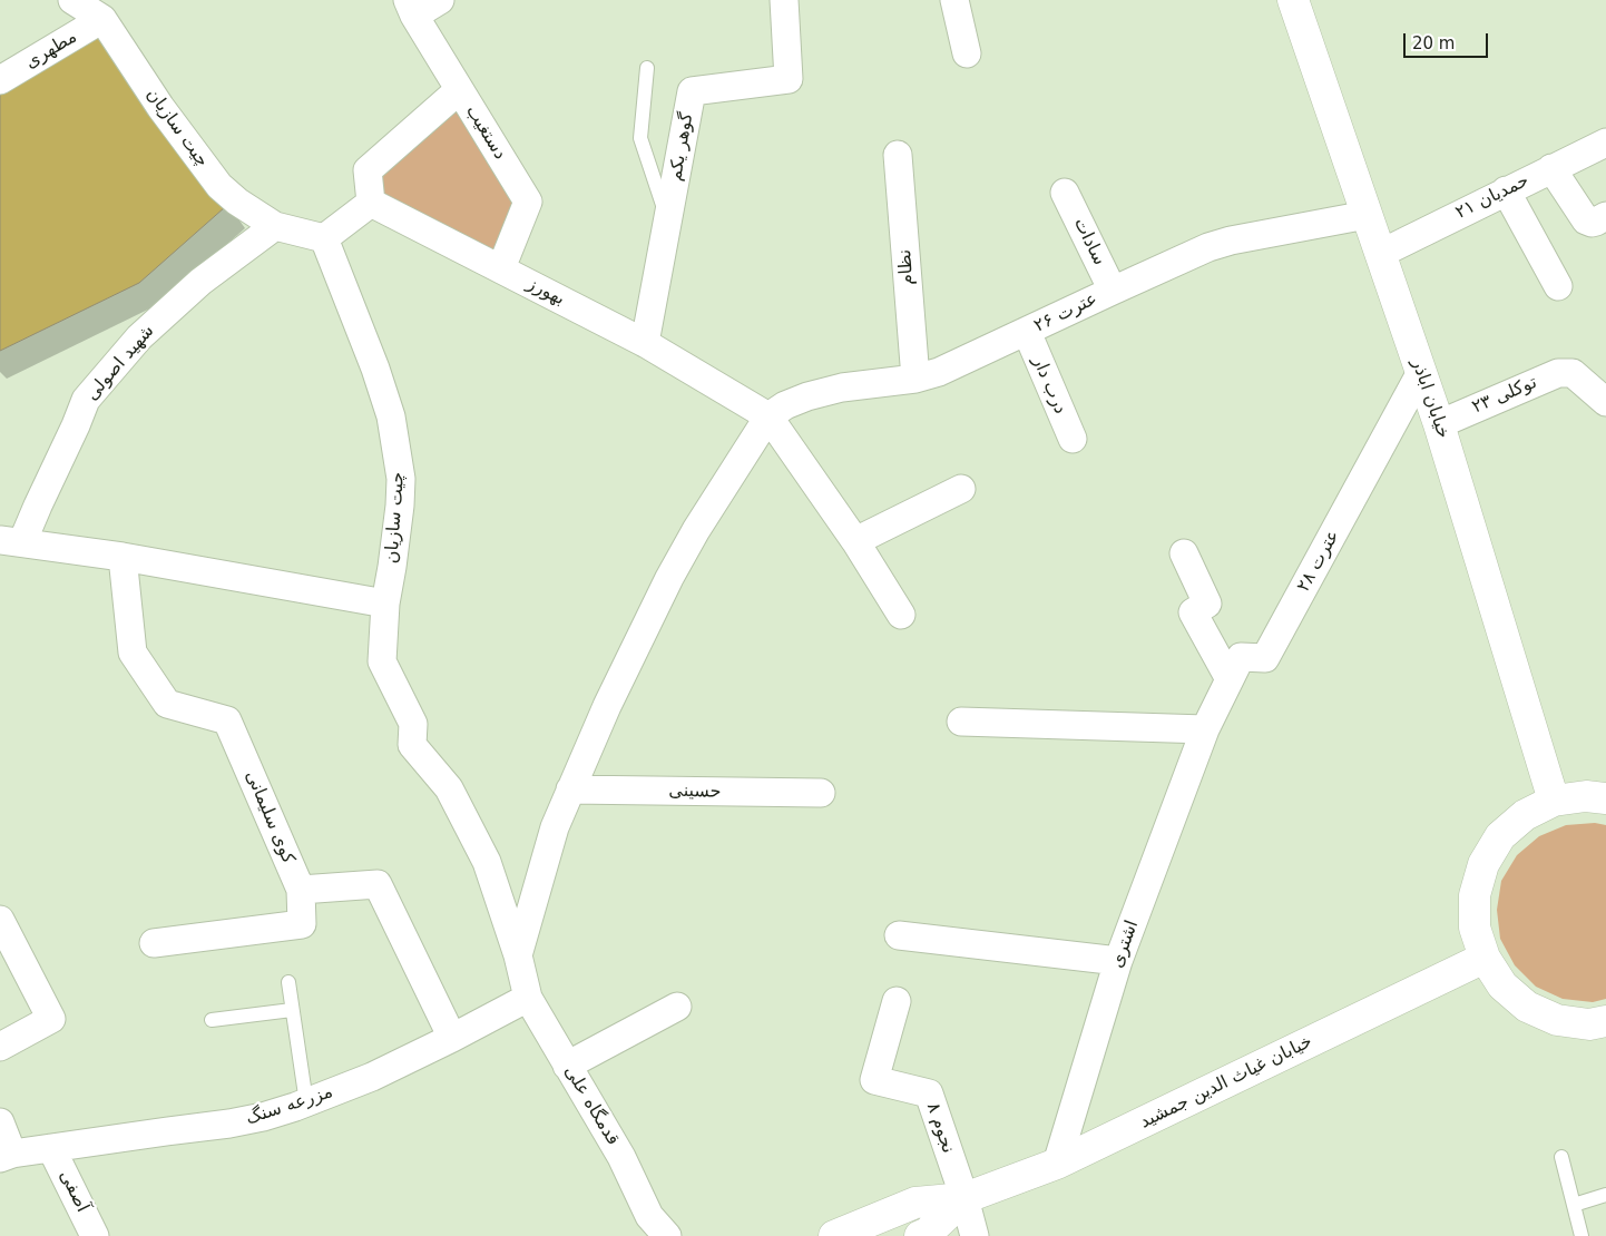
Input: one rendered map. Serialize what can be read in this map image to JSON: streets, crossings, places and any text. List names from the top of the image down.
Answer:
{
  "streets": {
    "main road": ["خیابان اباذر", "خیابان غیاث الدین جمشید"],
    "street": [
      "مطهری",
      "چیت سازیان",
      "دستغیب",
      "گوهر یکم",
      "حمدیان ۲۱",
      "سادات",
      "نظام",
      "بهورز",
      "عترت ۲۶",
      "شهید اصولی",
      "درب دار",
      "توکلی ۲۳",
      "عترت ۲۸",
      "حسینی",
      "کوی سلیمانی",
      "اشتری",
      "مزرعه سنگ",
      "قدمگاه علی",
      "نجوم ۸",
      "آصفی"
    ]
  },
  "crossings": [
    ["مطهری", "چیت سازیان"],
    ["چیت سازیان", "شهید اصولی"],
    ["چیت سازیان", "مزرعه سنگ"],
    ["چیت سازیان", "قدمگاه علی"],
    ["دستغیب", "بهورز"],
    ["گوهر یکم", "بهورز"],
    ["حمدیان ۲۱", "خیابان اباذر"],
    ["سادات", "عترت ۲۶"],
    ["نظام", "عترت ۲۶"],
    ["بهورز", "عترت ۲۶"],
    ["عترت ۲۶", "درب دار"],
    ["عترت ۲۶", "خیابان اباذر"],
    ["توکلی ۲۳", "خیابان اباذر"],
    ["خیابان اباذر", "عترت ۲۸"],
    ["عترت ۲۸", "اشتری"],
    ["اشتری", "خیابان غیاث الدین جمشید"],
    ["خیابان غیاث الدین جمشید", "نجوم ۸"],
    ["مزرعه سنگ", "قدمگاه علی"],
    ["مزرعه سنگ", "آصفی"]
  ],
  "scale_bar": "20 m"
}
